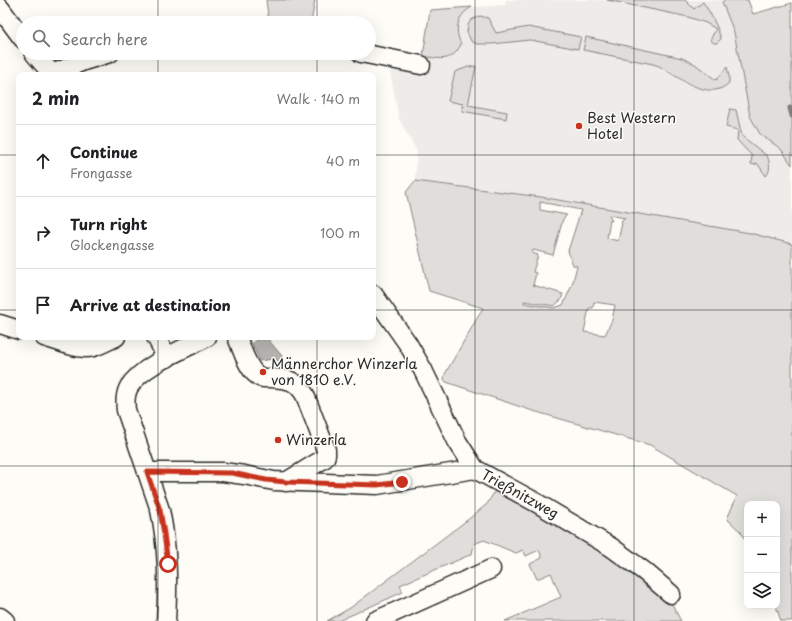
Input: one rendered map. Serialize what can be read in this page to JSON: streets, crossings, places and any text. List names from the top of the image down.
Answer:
{
  "streets": {
    "street": ["Trießnitzweg"]
  },
  "places": ["Best Western Hotel", "Männerchor Winzerla von 1810 e.V.", "Winzerla"],
  "page": {
    "search": "Search here",
    "heading": ["2 min", "Walk · 140 m"],
    "list": [
      ["Continue", "Frongasse", "40 m"],
      ["Turn right", "Glockengasse", "100 m"],
      "Arrive at destination"
    ],
    "map_buttons": ["+", "−"]
  }
}
